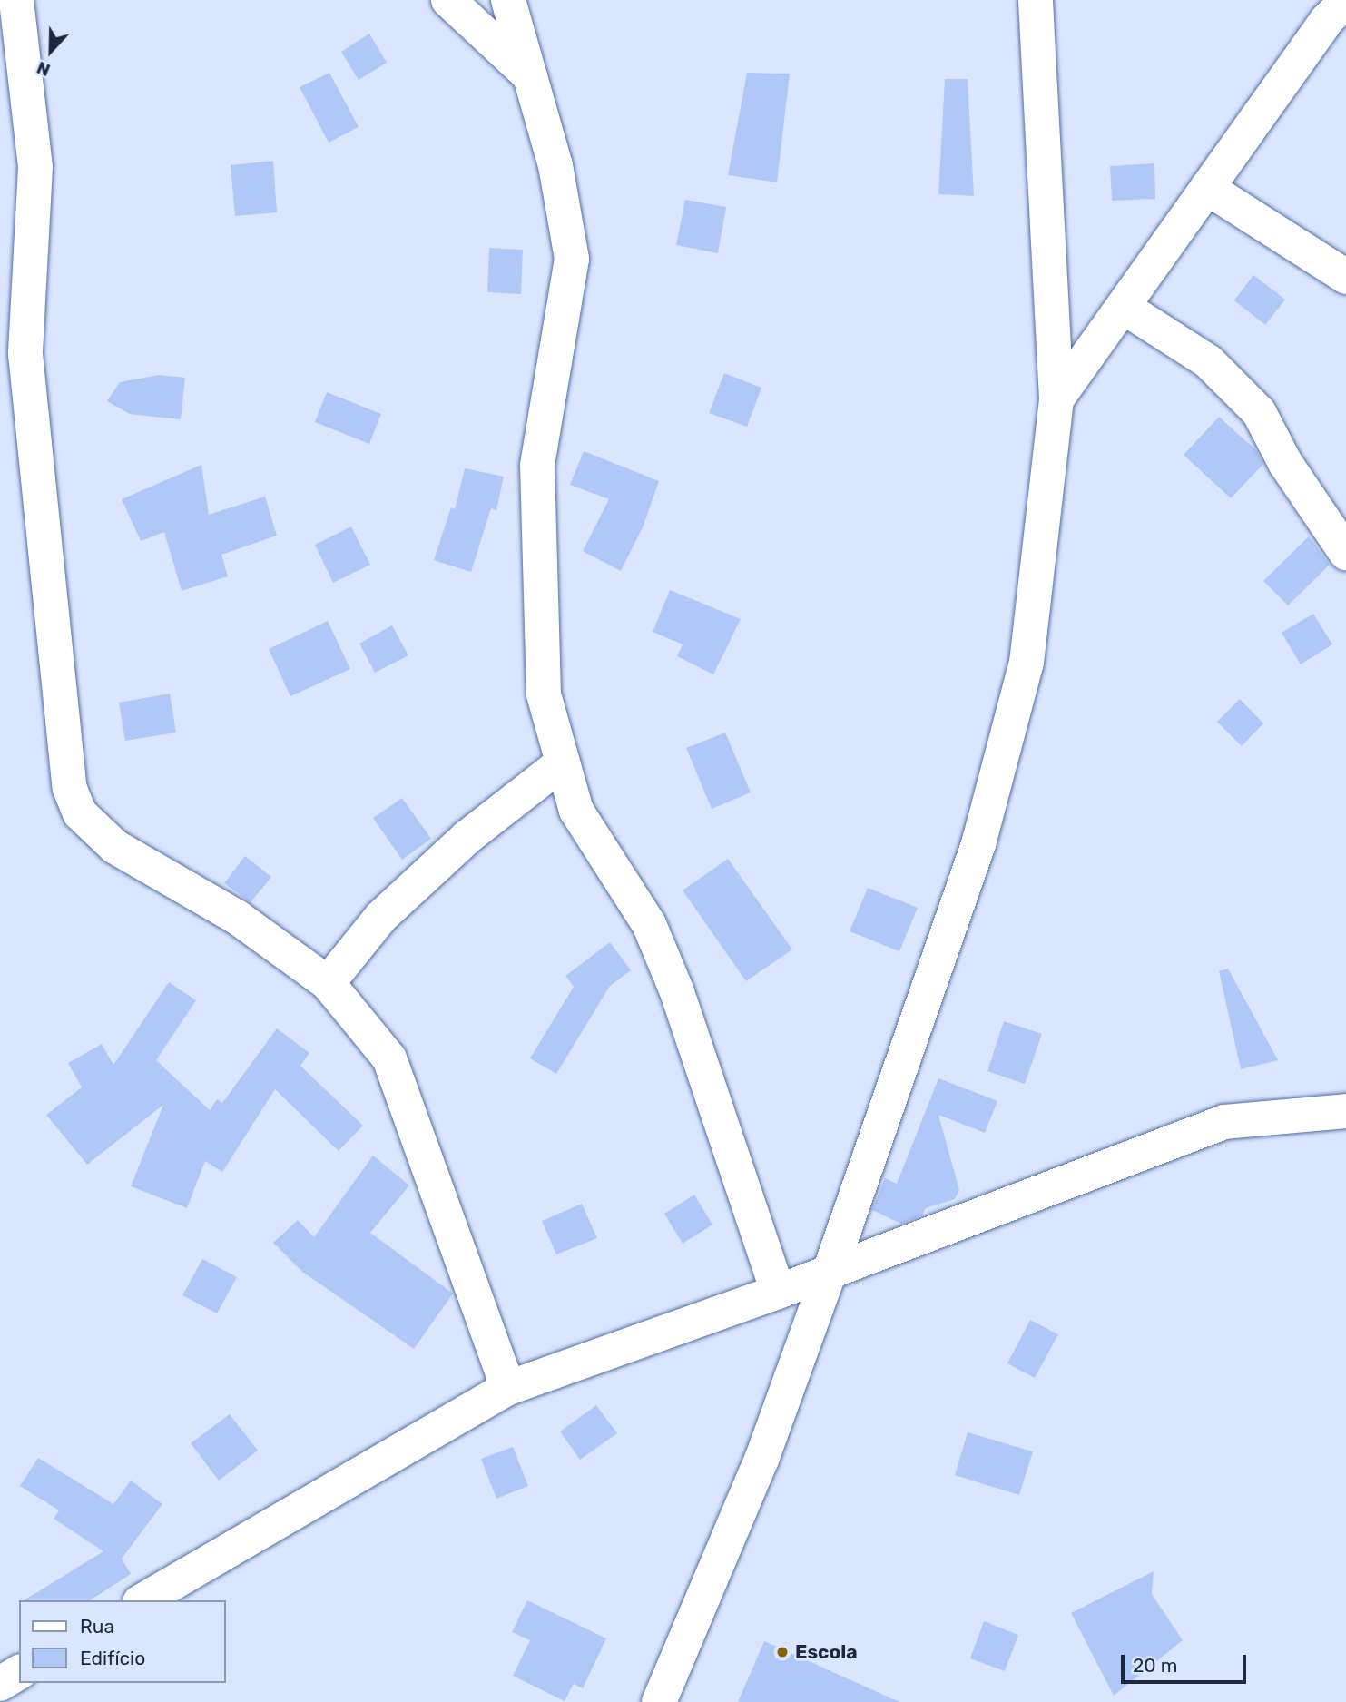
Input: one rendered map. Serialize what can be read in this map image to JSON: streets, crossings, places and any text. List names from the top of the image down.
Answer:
{
  "places": ["Escola"],
  "legend": ["Rua", "Edifício"],
  "scale_bar": "20 m",
  "north": "bottom"
}
